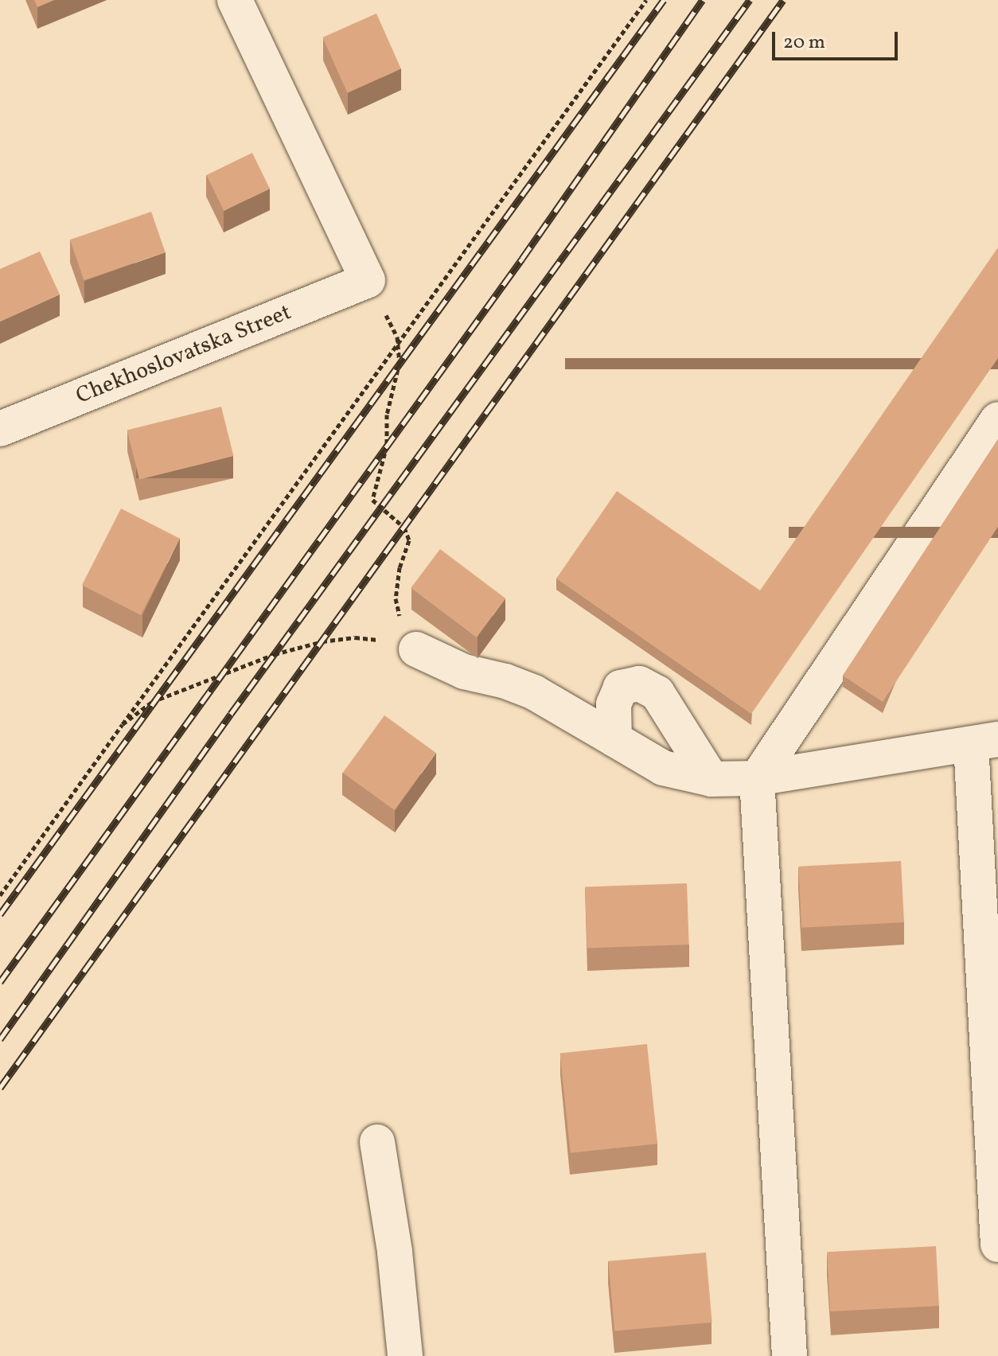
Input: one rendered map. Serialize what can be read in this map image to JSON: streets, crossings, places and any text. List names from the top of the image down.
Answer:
{
  "streets": {
    "street": ["Chekhoslovatska Street"]
  },
  "scale_bar": "20 m"
}
